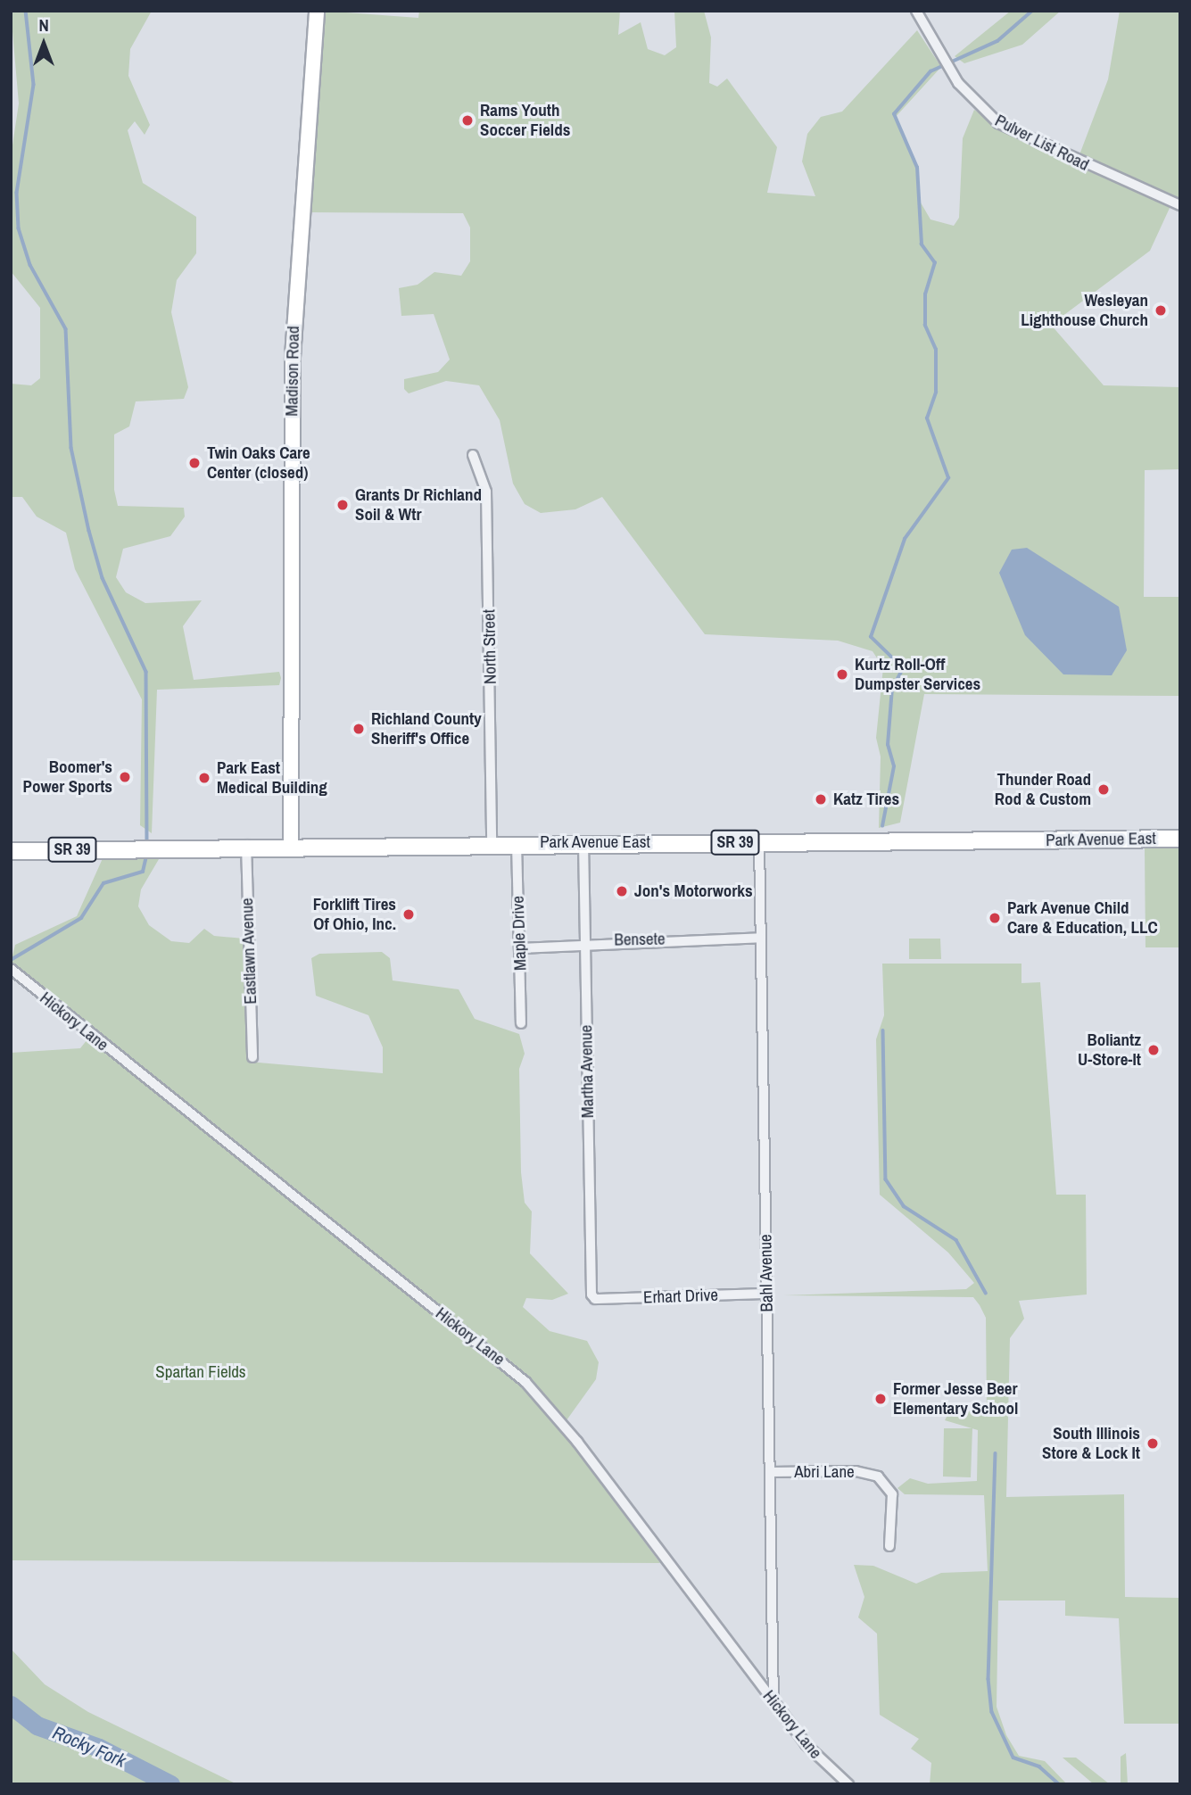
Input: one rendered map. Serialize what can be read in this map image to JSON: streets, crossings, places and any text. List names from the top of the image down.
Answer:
{
  "streets": {
    "main road": ["Park Avenue East", "SR 39"],
    "street": [
      "Pulver List Road",
      "Madison Road",
      "North Street",
      "Maple Drive",
      "Bensete",
      "Eastlawn Avenue",
      "Hickory Lane",
      "Martha Avenue",
      "Bahl Avenue",
      "Erhart Drive",
      "Abri Lane"
    ]
  },
  "crossings": [
    ["Madison Road", "Park Avenue East"],
    ["North Street", "Park Avenue East"],
    ["Park Avenue East", "Maple Drive"],
    ["Park Avenue East", "Eastlawn Avenue"],
    ["Park Avenue East", "Martha Avenue"],
    ["Park Avenue East", "Bahl Avenue"],
    ["Maple Drive", "Bensete"],
    ["Bensete", "Martha Avenue"],
    ["Bensete", "Bahl Avenue"],
    ["Hickory Lane", "Bahl Avenue"],
    ["Martha Avenue", "Erhart Drive"],
    ["Bahl Avenue", "Erhart Drive"],
    ["Bahl Avenue", "Abri Lane"]
  ],
  "water": ["Rocky Fork"],
  "parks": ["Spartan Fields"],
  "places": [
    "Rams Youth Soccer Fields",
    "Wesleyan Lighthouse Church",
    "Twin Oaks Care Center (closed)",
    "Grants Dr Richland Soil & Wtr",
    "Kurtz Roll-Off Dumpster Services",
    "Richland County Sheriff's Office",
    "Boomer's Power Sports",
    "Park East Medical Building",
    "Thunder Road Rod & Custom",
    "Katz Tires",
    "Jon's Motorworks",
    "Forklift Tires Of Ohio, Inc.",
    "Park Avenue Child Care & Education, LLC",
    "Boliantz U-Store-It",
    "Former Jesse Beer Elementary School",
    "South Illinois Store & Lock It"
  ],
  "north": "top"
}
